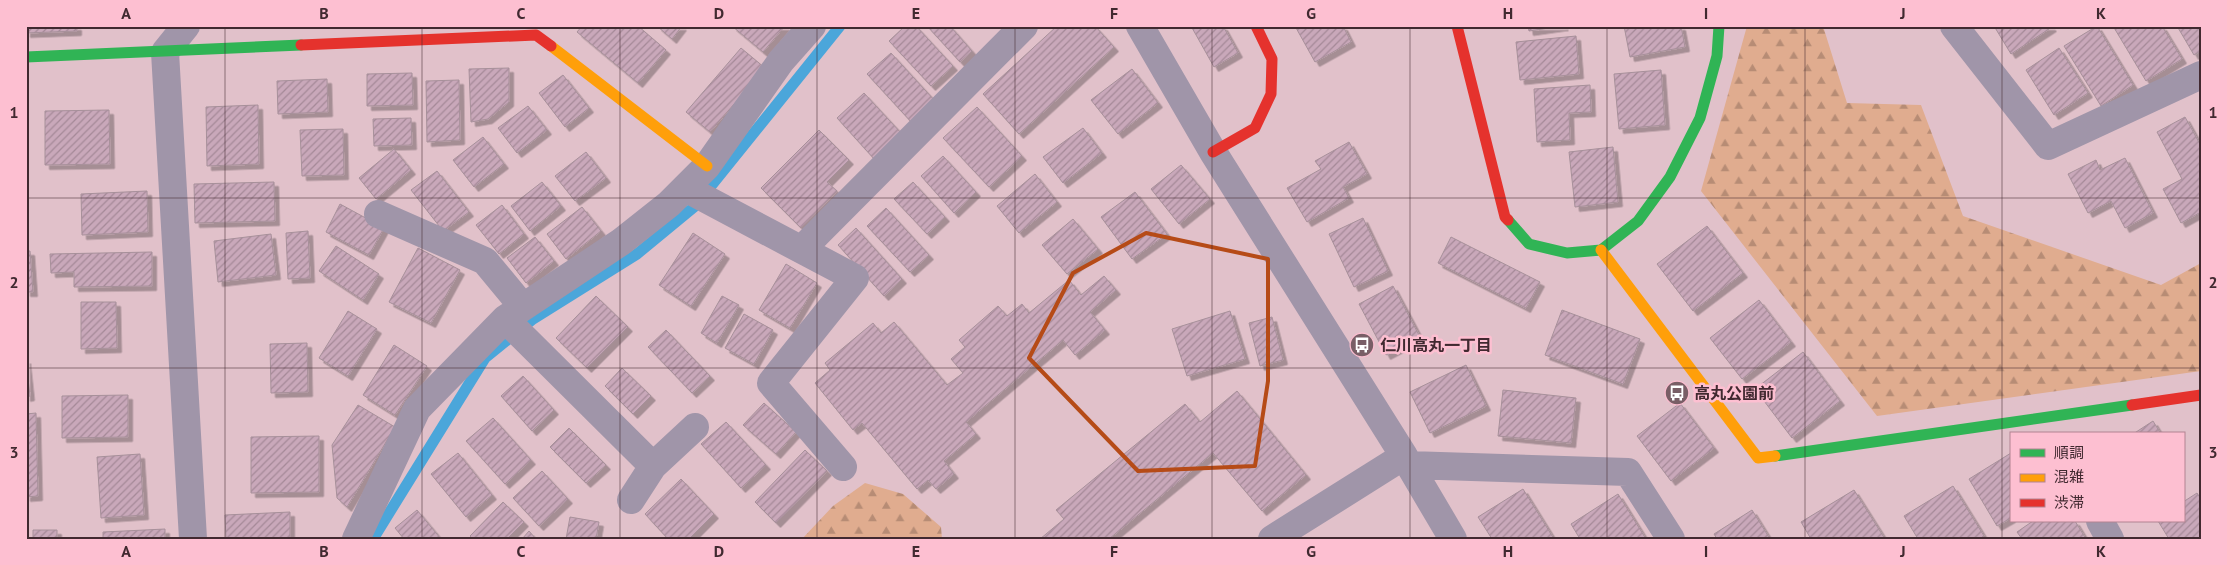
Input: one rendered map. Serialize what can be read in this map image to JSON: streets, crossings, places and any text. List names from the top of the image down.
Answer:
{
  "places": {
    "bus stop": ["仁川高丸一丁目", "高丸公園前"]
  },
  "legend": ["順調", "混雑", "渋滞"],
  "grid": {
    "columns": [
      "A",
      "B",
      "C",
      "D",
      "E",
      "F",
      "G",
      "H",
      "I",
      "J",
      "K"
    ],
    "rows": ["1", "2", "3"]
  }
}
